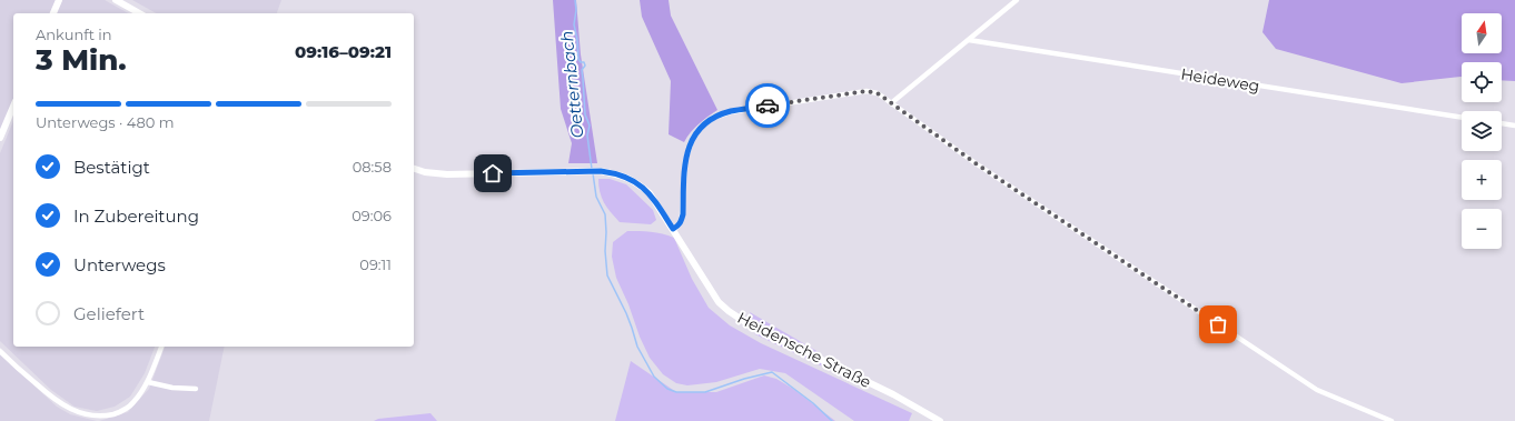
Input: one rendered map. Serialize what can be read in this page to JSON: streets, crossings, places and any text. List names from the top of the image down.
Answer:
{
  "streets": {
    "main road": ["Heidensche Straße"],
    "street": ["Heideweg"]
  },
  "water": ["Oetternbach"],
  "north": "top",
  "page": {
    "map_buttons": ["+", "−"],
    "heading": ["3 Min.", "Ankunft in", "09:16–09:21"],
    "bar": "Unterwegs · 480 m",
    "list": [
      ["Bestätigt", "08:58"],
      ["In Zubereitung", "09:06"],
      ["Unterwegs", "09:11"],
      "Geliefert"
    ]
  }
}
